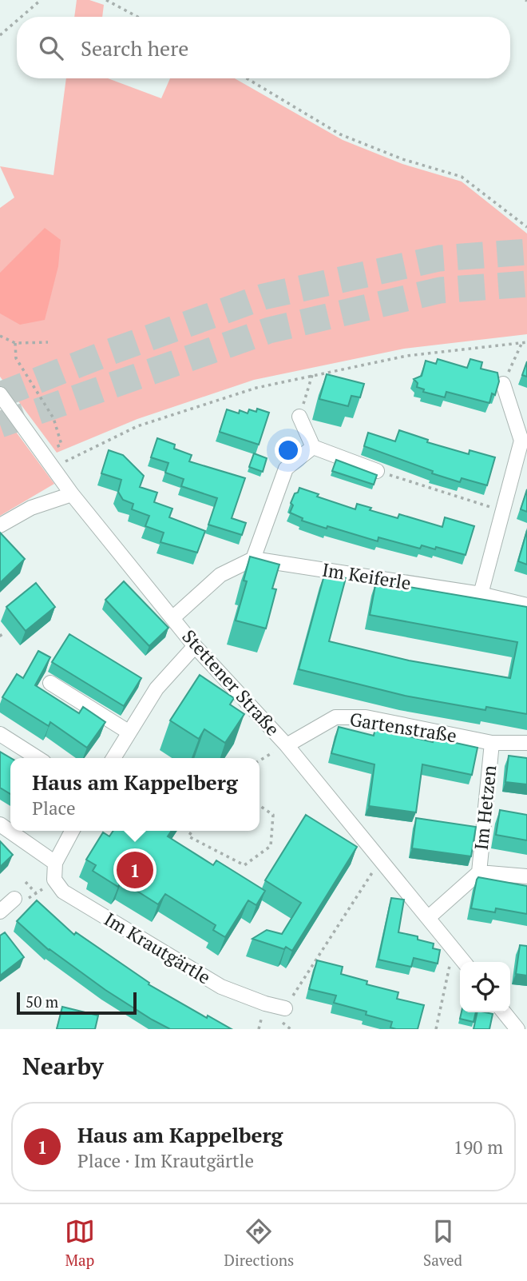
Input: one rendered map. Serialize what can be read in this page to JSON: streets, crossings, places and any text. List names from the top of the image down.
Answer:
{
  "streets": {
    "street": [
      "Im Keiferle",
      "Stettener Straße",
      "Gartenstraße",
      "Im Hetzen",
      "Im Krautgärtle"
    ]
  },
  "crossings": [
    ["Stettener Straße", "Gartenstraße"],
    ["Stettener Straße", "Im Hetzen"],
    ["Gartenstraße", "Im Hetzen"]
  ],
  "scale_bar": "50 m",
  "page": {
    "search": "Search here",
    "popup": ["Haus am Kappelberg", "Place"],
    "pins": "1",
    "scale": "50 m",
    "heading": "Nearby",
    "list": [
      {
        "mark": "1",
        "name": "Haus am Kappelberg",
        "note": "Place · Im Krautgärtle",
        "value": "190 m"
      }
    ],
    "nav": ["Map", "Directions", "Saved"]
  }
}
